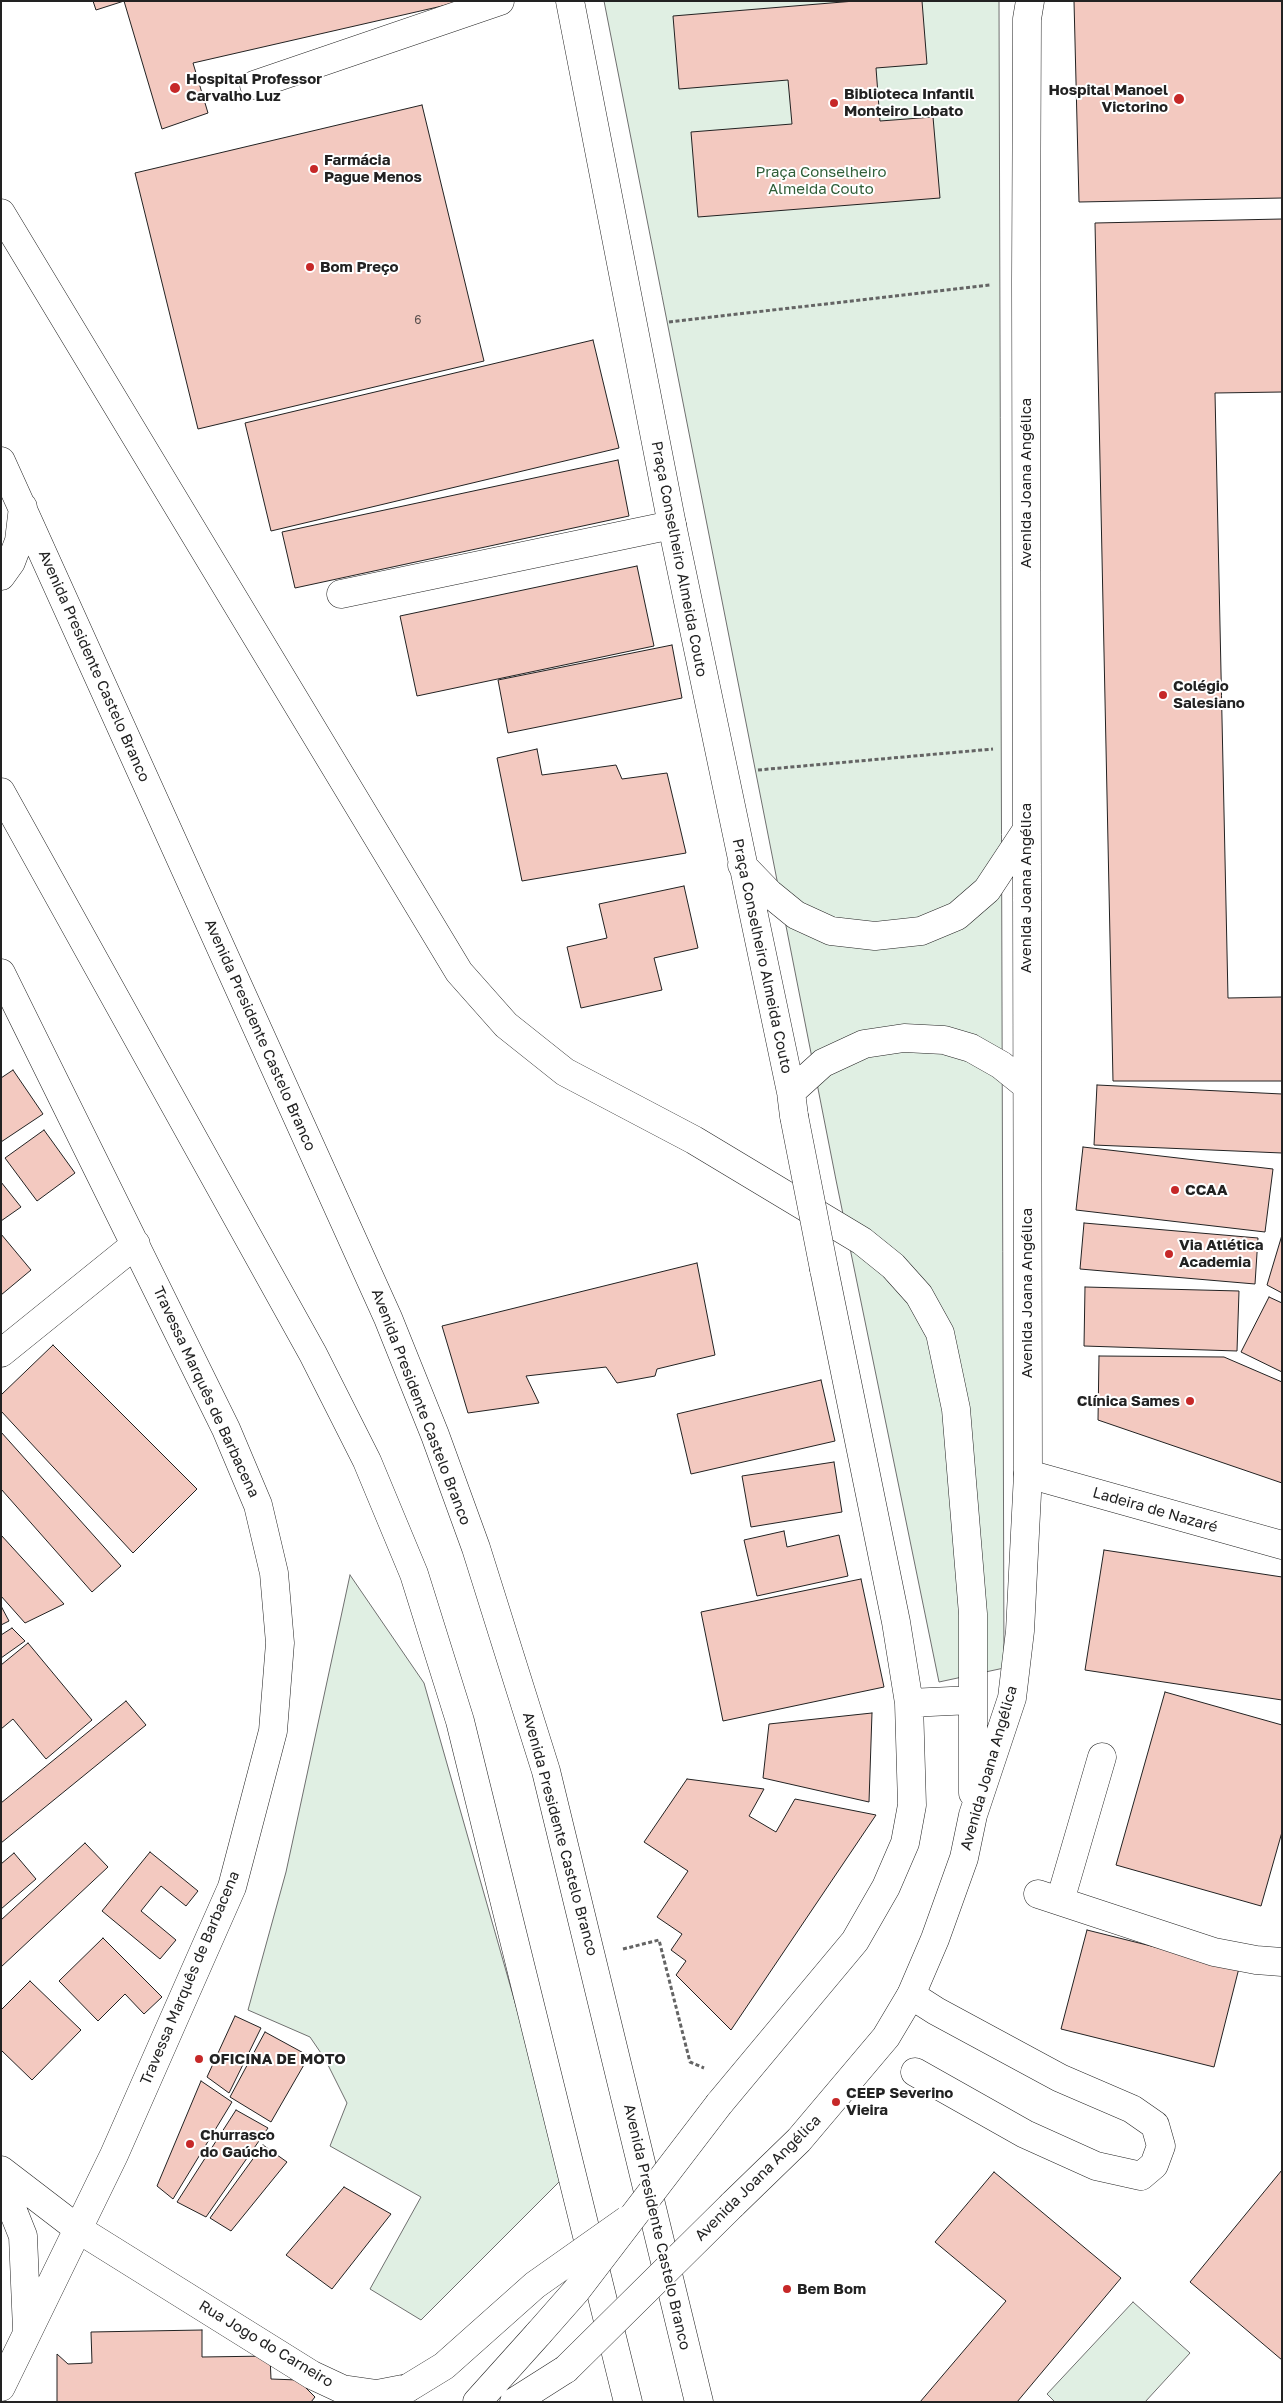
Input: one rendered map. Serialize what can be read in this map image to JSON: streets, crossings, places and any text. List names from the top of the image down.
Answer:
{
  "streets": {
    "main road": [
      "Avenida Joana Angélica",
      "Praça Conselheiro Almeida Couto",
      "Avenida Presidente Castelo Branco",
      "Travessa Marquês de Barbacena",
      "Ladeira de Nazaré",
      "Rua Jogo do Carneiro"
    ]
  },
  "crossings": [
    ["Avenida Joana Angélica", "Ladeira de Nazaré"],
    ["Travessa Marquês de Barbacena", "Rua Jogo do Carneiro"]
  ],
  "parks": ["Praça Conselheiro Almeida Couto"],
  "places": [
    "Hospital Professor Carvalho Luz",
    "Hospital Manoel Victorino",
    "Biblioteca Infantil Monteiro Lobato",
    "Farmácia Pague Menos",
    "Bom Preço",
    "Colégio Salesiano",
    "CCAA",
    "Via Atlética Academia",
    "Clínica Sames",
    "OFICINA DE MOTO",
    "CEEP Severino Vieira",
    "Churrasco do Gaúcho",
    "Bem Bom"
  ],
  "house_numbers": ["6"]
}
